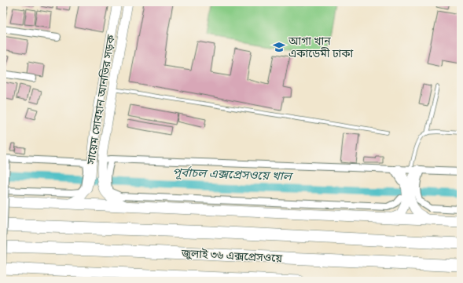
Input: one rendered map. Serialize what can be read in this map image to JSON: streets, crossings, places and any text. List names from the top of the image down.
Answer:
{
  "streets": {
    "highway": ["জুলাই ৩৬ এক্সপ্রেসওয়ে"],
    "street": ["সায়েম সোবহান আনভির সড়ক"]
  },
  "water": ["পূর্বাচল এক্সপ্রেসওয়ে খাল"],
  "places": {
    "school or university": ["আগা খান একাডেমী ঢাকা"]
  }
}
